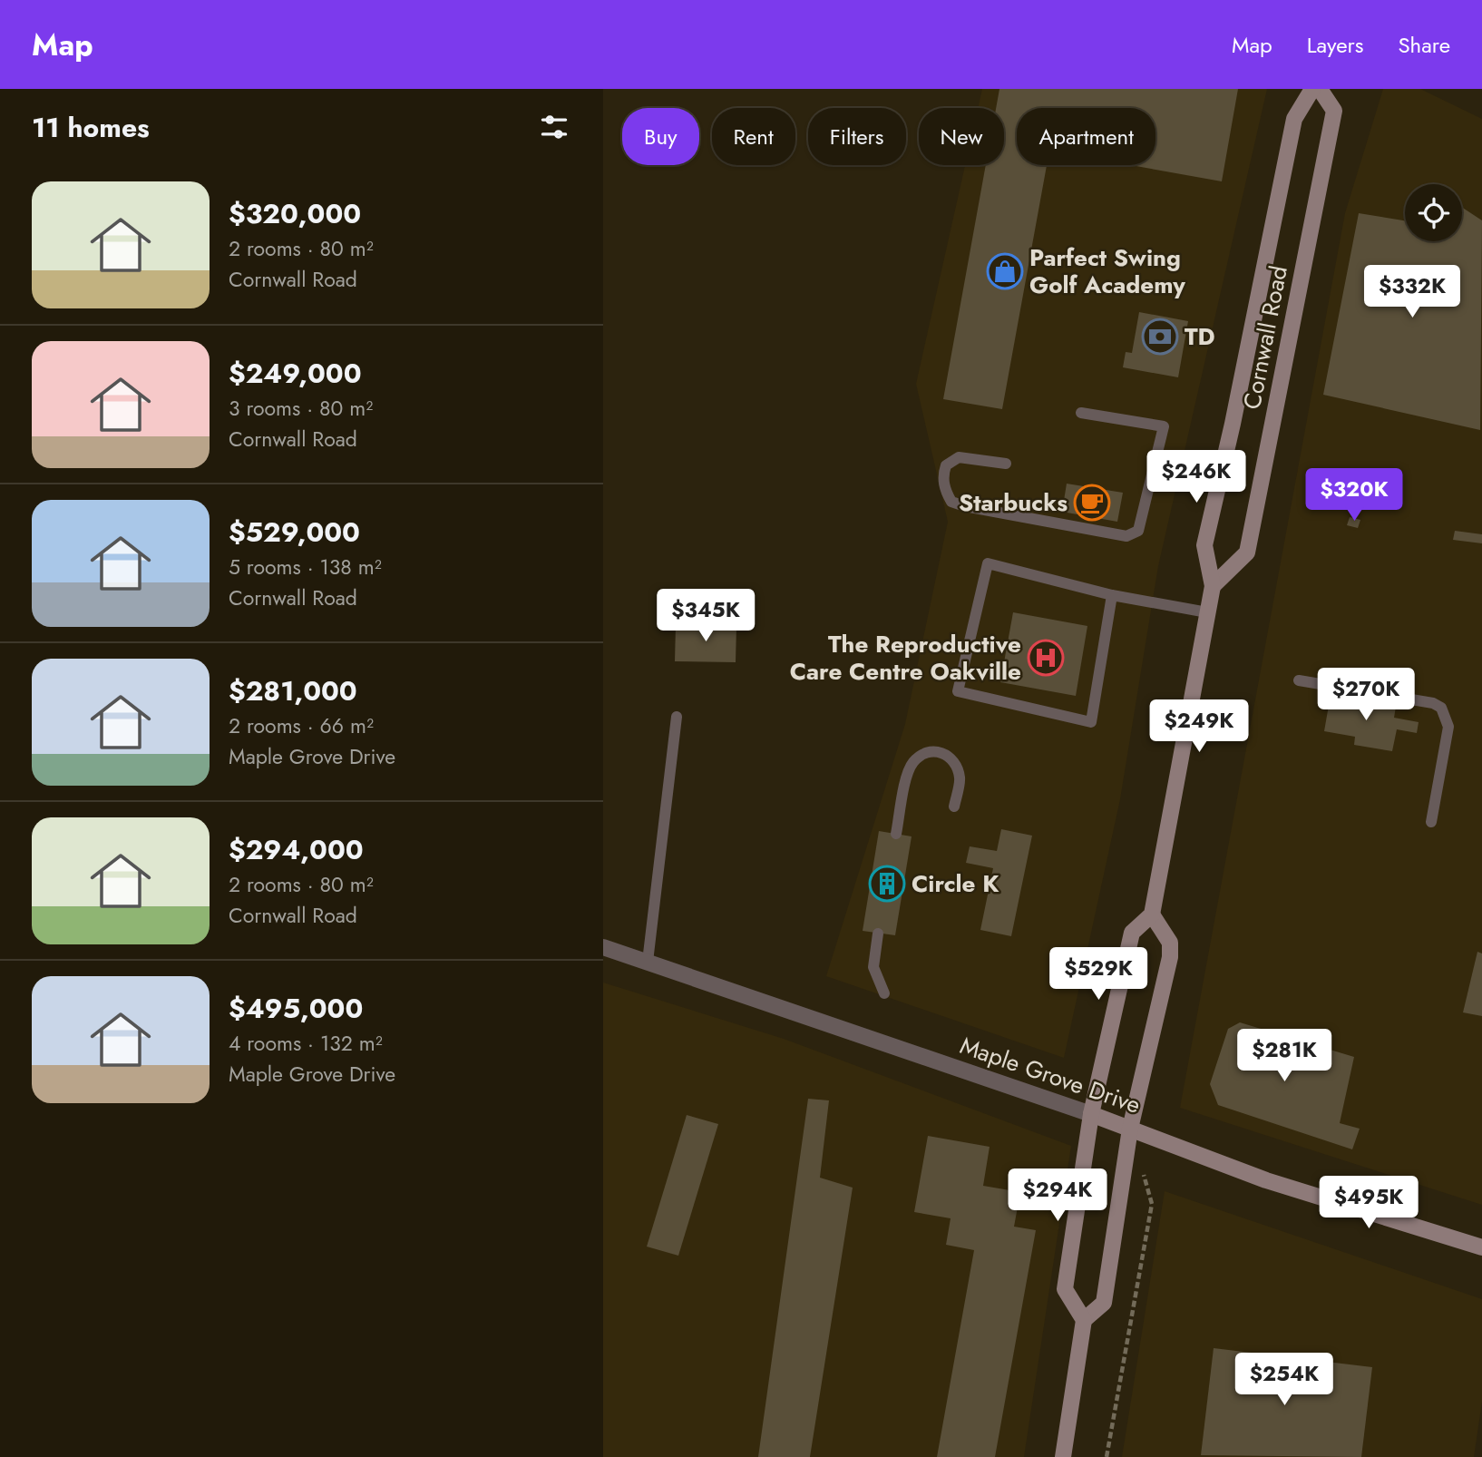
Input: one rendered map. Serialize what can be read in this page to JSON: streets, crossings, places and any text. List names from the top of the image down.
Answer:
{
  "streets": {
    "main road": ["Cornwall Road", "Maple Grove Drive"]
  },
  "places": {
    "shop": ["Parfect Swing Golf Academy"],
    "bank": ["TD"],
    "cafe": ["Starbucks"],
    "hospital": ["The Reproductive Care Centre Oakville"],
    "building": ["Circle K"]
  },
  "page": {
    "header": "Map",
    "nav": ["Map", "Layers", "Share"],
    "heading": "11 homes",
    "chip": [
      "Buy",
      "Rent",
      "Filters",
      "New",
      "Apartment"
    ],
    "list": [
      {
        "name": "$320,000",
        "note": "2 rooms · 80 m² · Cornwall Road"
      },
      {
        "name": "$249,000",
        "note": "3 rooms · 80 m² · Cornwall Road"
      },
      {
        "name": "$529,000",
        "note": "5 rooms · 138 m² · Cornwall Road"
      },
      {
        "name": "$281,000",
        "note": "2 rooms · 66 m² · Maple Grove Drive"
      },
      {
        "name": "$294,000",
        "note": "2 rooms · 80 m² · Cornwall Road"
      },
      {
        "name": "$495,000",
        "note": "4 rooms · 132 m² · Maple Grove Drive"
      }
    ],
    "price": [
      "$332K",
      "$246K",
      "$320K",
      "$345K",
      "$270K",
      "$249K",
      "$529K",
      "$281K",
      "$294K",
      "$495K",
      "$254K"
    ]
  }
}
